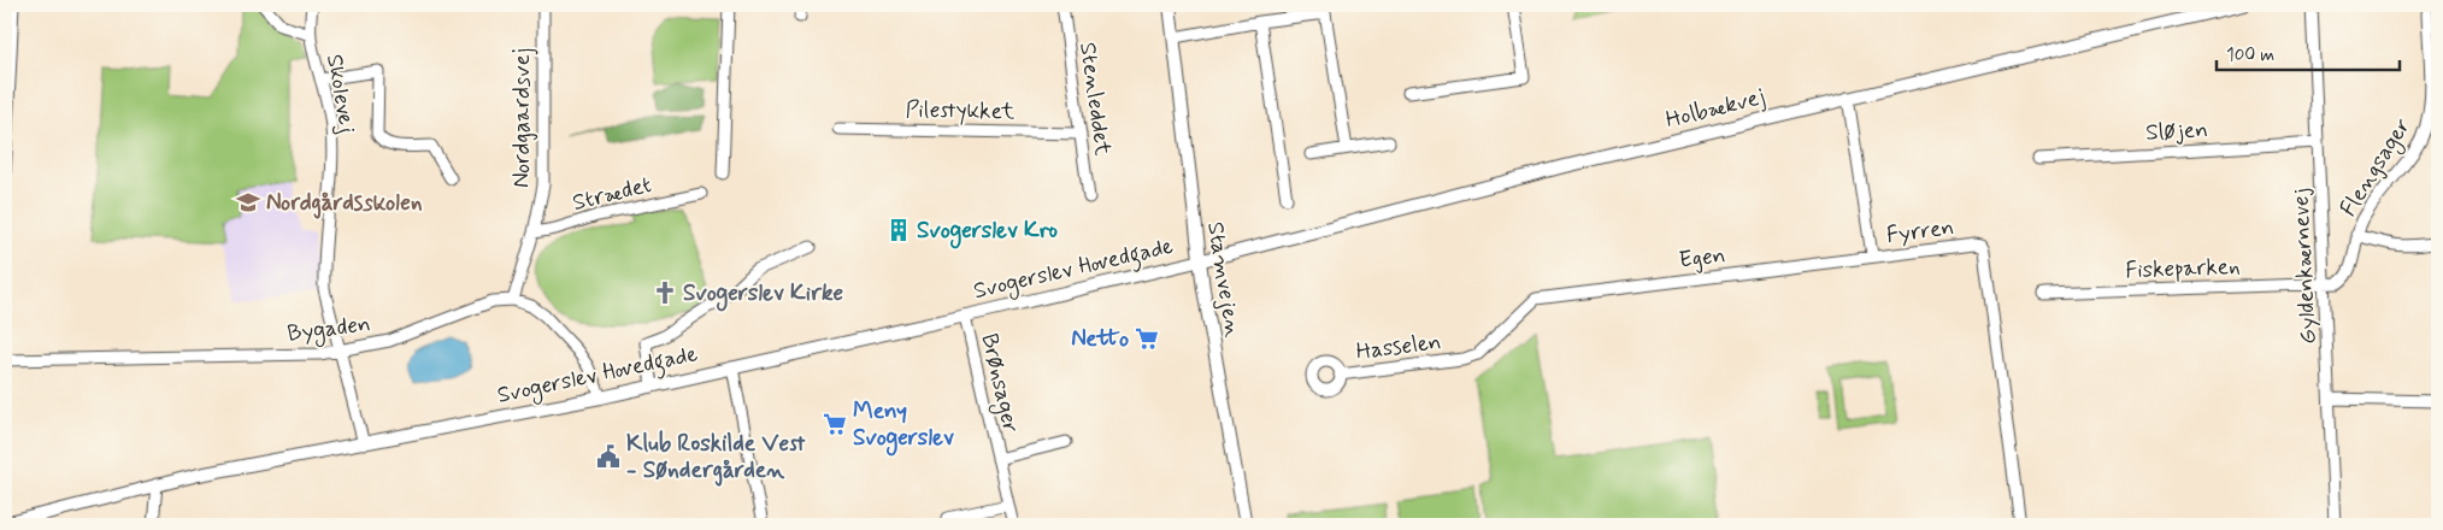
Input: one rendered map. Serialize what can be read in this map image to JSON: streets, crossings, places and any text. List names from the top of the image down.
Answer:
{
  "streets": {
    "street": [
      "Skolevej",
      "Stenleddet",
      "Holbækvej",
      "Pilestykket",
      "Nordgaardsvej",
      "Sløjen",
      "Flengsager",
      "Strædet",
      "Fyrren",
      "Egen",
      "Gyldenkærnevej",
      "Svogerslev Hovedgade",
      "Fiskeparken",
      "Stamvejen",
      "Bygaden",
      "Hasselen",
      "Brønsager"
    ]
  },
  "crossings": [
    ["Skolevej", "Svogerslev Hovedgade"],
    ["Skolevej", "Bygaden"],
    ["Stenleddet", "Pilestykket"],
    ["Holbækvej", "Fyrren"],
    ["Holbækvej", "Svogerslev Hovedgade"],
    ["Holbækvej", "Stamvejen"],
    ["Nordgaardsvej", "Strædet"],
    ["Nordgaardsvej", "Bygaden"],
    ["Sløjen", "Gyldenkærnevej"],
    ["Flengsager", "Gyldenkærnevej"],
    ["Flengsager", "Fiskeparken"],
    ["Fyrren", "Egen"],
    ["Egen", "Hasselen"],
    ["Gyldenkærnevej", "Fiskeparken"],
    ["Svogerslev Hovedgade", "Stamvejen"],
    ["Svogerslev Hovedgade", "Brønsager"]
  ],
  "places": {
    "school or university": ["Nordgårdsskolen"],
    "building": ["Svogerslev Kro"],
    "church": ["Svogerslev Kirke"],
    "supermarket": ["Netto", "Meny Svogerslev"],
    "public building": ["Klub Roskilde Vest - Søndergården"]
  },
  "scale_bar": "100 m"
}
